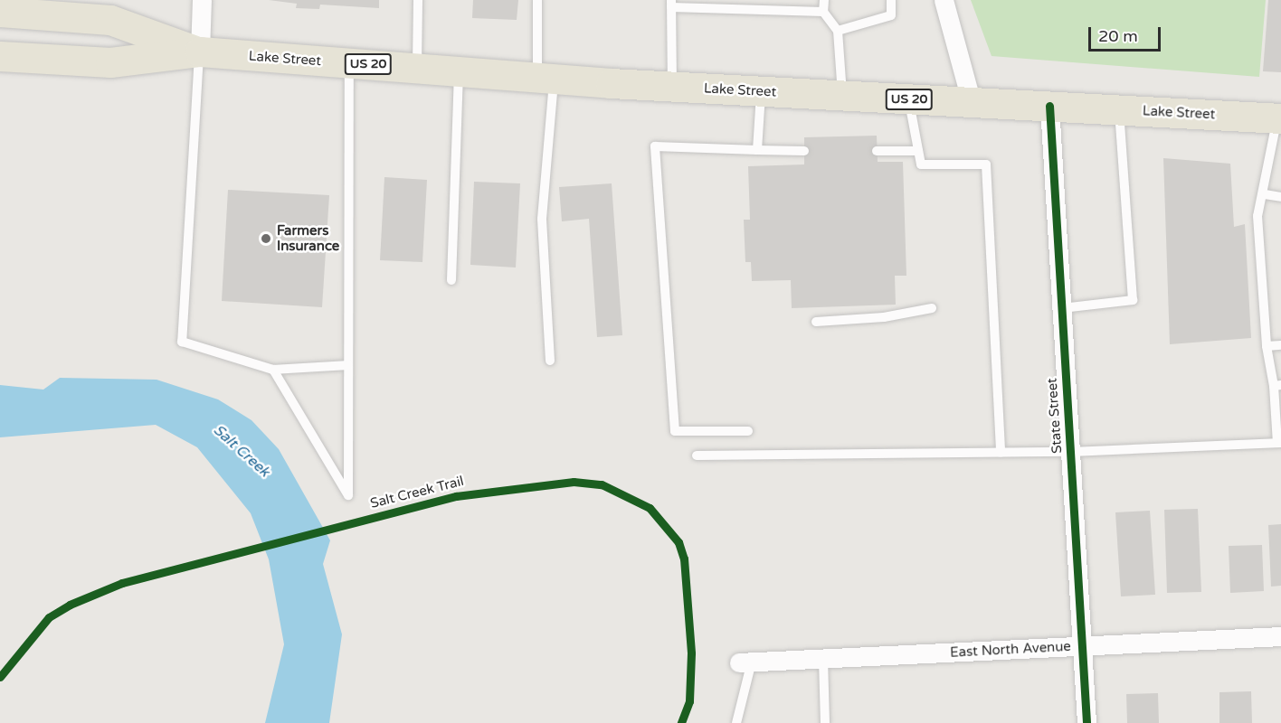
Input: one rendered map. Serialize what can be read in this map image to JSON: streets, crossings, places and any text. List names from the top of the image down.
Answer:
{
  "streets": {
    "main road": ["Lake Street", "US 20"],
    "street": ["State Street", "East North Avenue"],
    "cycle path": ["Salt Creek Trail"]
  },
  "crossings": [
    ["Lake Street", "State Street"],
    ["State Street", "East North Avenue"]
  ],
  "water": ["Salt Creek"],
  "places": ["Farmers Insurance"],
  "scale_bar": "20 m"
}
